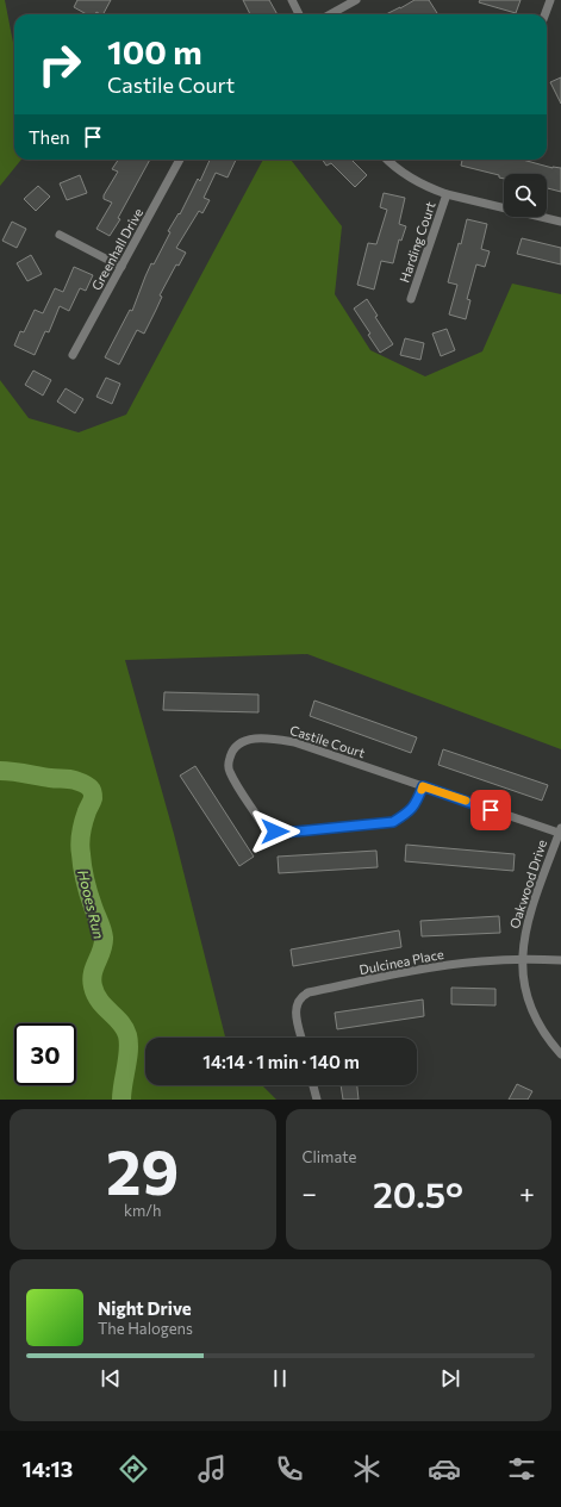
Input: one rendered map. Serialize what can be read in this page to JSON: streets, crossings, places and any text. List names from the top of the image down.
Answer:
{
  "streets": {
    "street": [
      "Harding Court",
      "Greenhall Drive",
      "Castile Court",
      "Oakwood Drive",
      "Dulcinea Place"
    ]
  },
  "crossings": [
    ["Castile Court", "Oakwood Drive"],
    ["Oakwood Drive", "Dulcinea Place"]
  ],
  "water": ["Hooes Run"],
  "page": {
    "turn": ["100 m", "Castile Court"],
    "then": "Then",
    "limit": "30",
    "trip": "14:14 · 1 min · 140 m",
    "tile": [
      ["29", "km/h"],
      "Climate"
    ],
    "heat": ["−", "20.5°", "+"],
    "song": ["Night Drive", "The Halogens"],
    "tabs": "14:13"
  }
}
